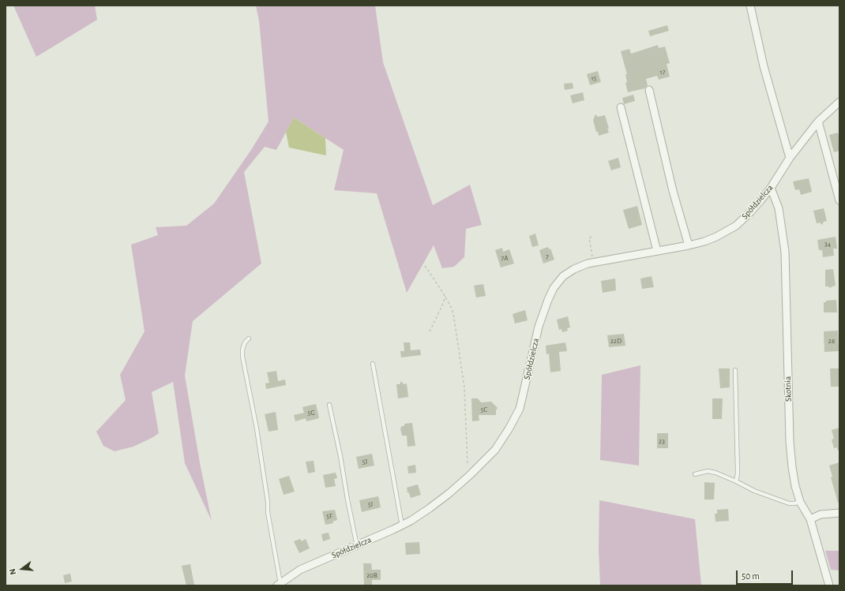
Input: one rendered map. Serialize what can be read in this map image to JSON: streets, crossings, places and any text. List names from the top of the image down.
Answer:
{
  "streets": {
    "street": ["Spółdzielcza", "Skotnia"]
  },
  "crossings": [
    ["Spółdzielcza", "Skotnia"]
  ],
  "house_numbers": [
    "17",
    "15",
    "34",
    "7",
    "7A",
    "22D",
    "28",
    "5C",
    "5G",
    "23",
    "5J",
    "5I",
    "5F",
    "20B"
  ],
  "scale_bar": "50 m",
  "north": "left"
}
